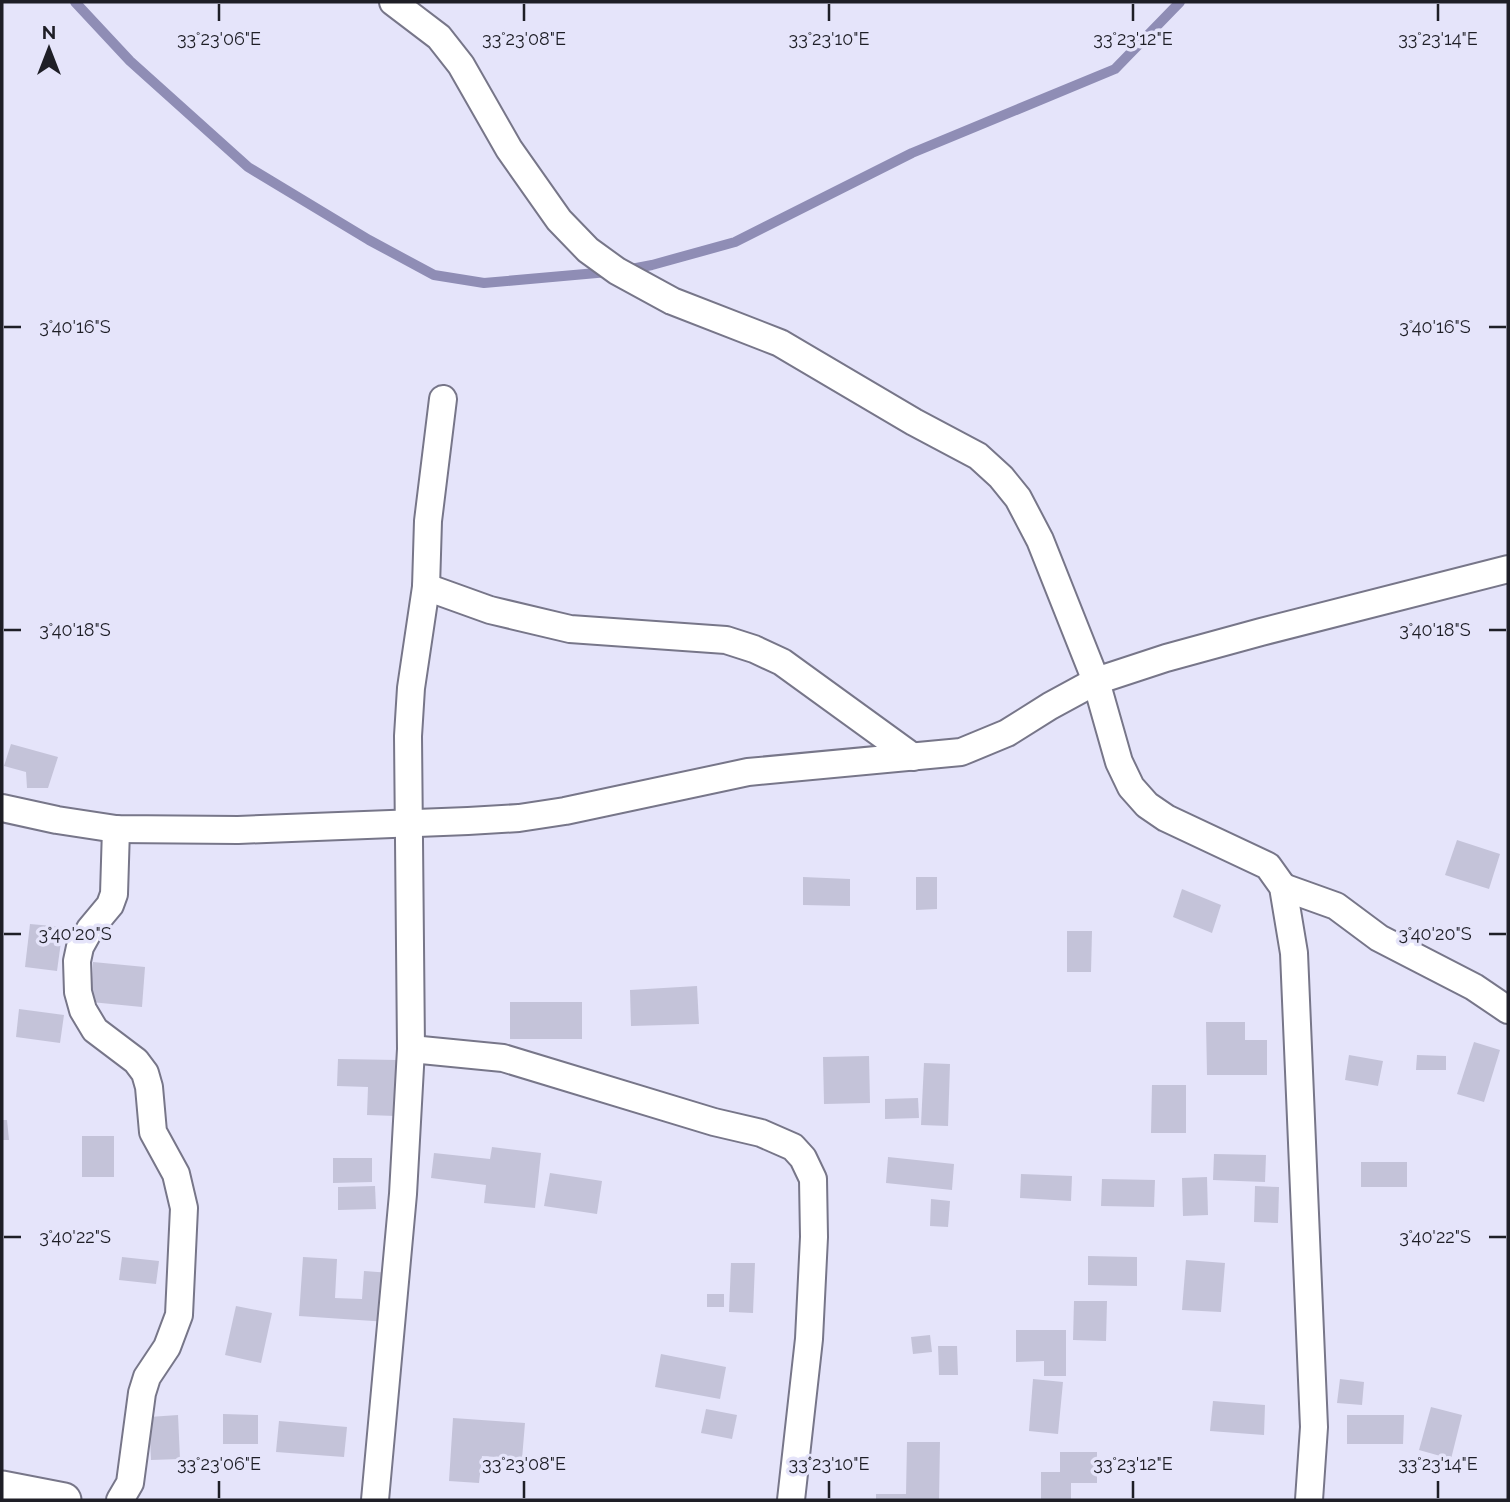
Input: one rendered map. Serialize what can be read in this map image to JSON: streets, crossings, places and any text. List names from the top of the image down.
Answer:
{
  "north": "top",
  "coordinates": [
    "33°23'06\"E",
    "33°23'08\"E",
    "33°23'10\"E",
    "33°23'12\"E",
    "33°23'14\"E",
    "3°40'16\"S",
    "3°40'18\"S",
    "3°40'20\"S",
    "3°40'22\"S"
  ]
}
